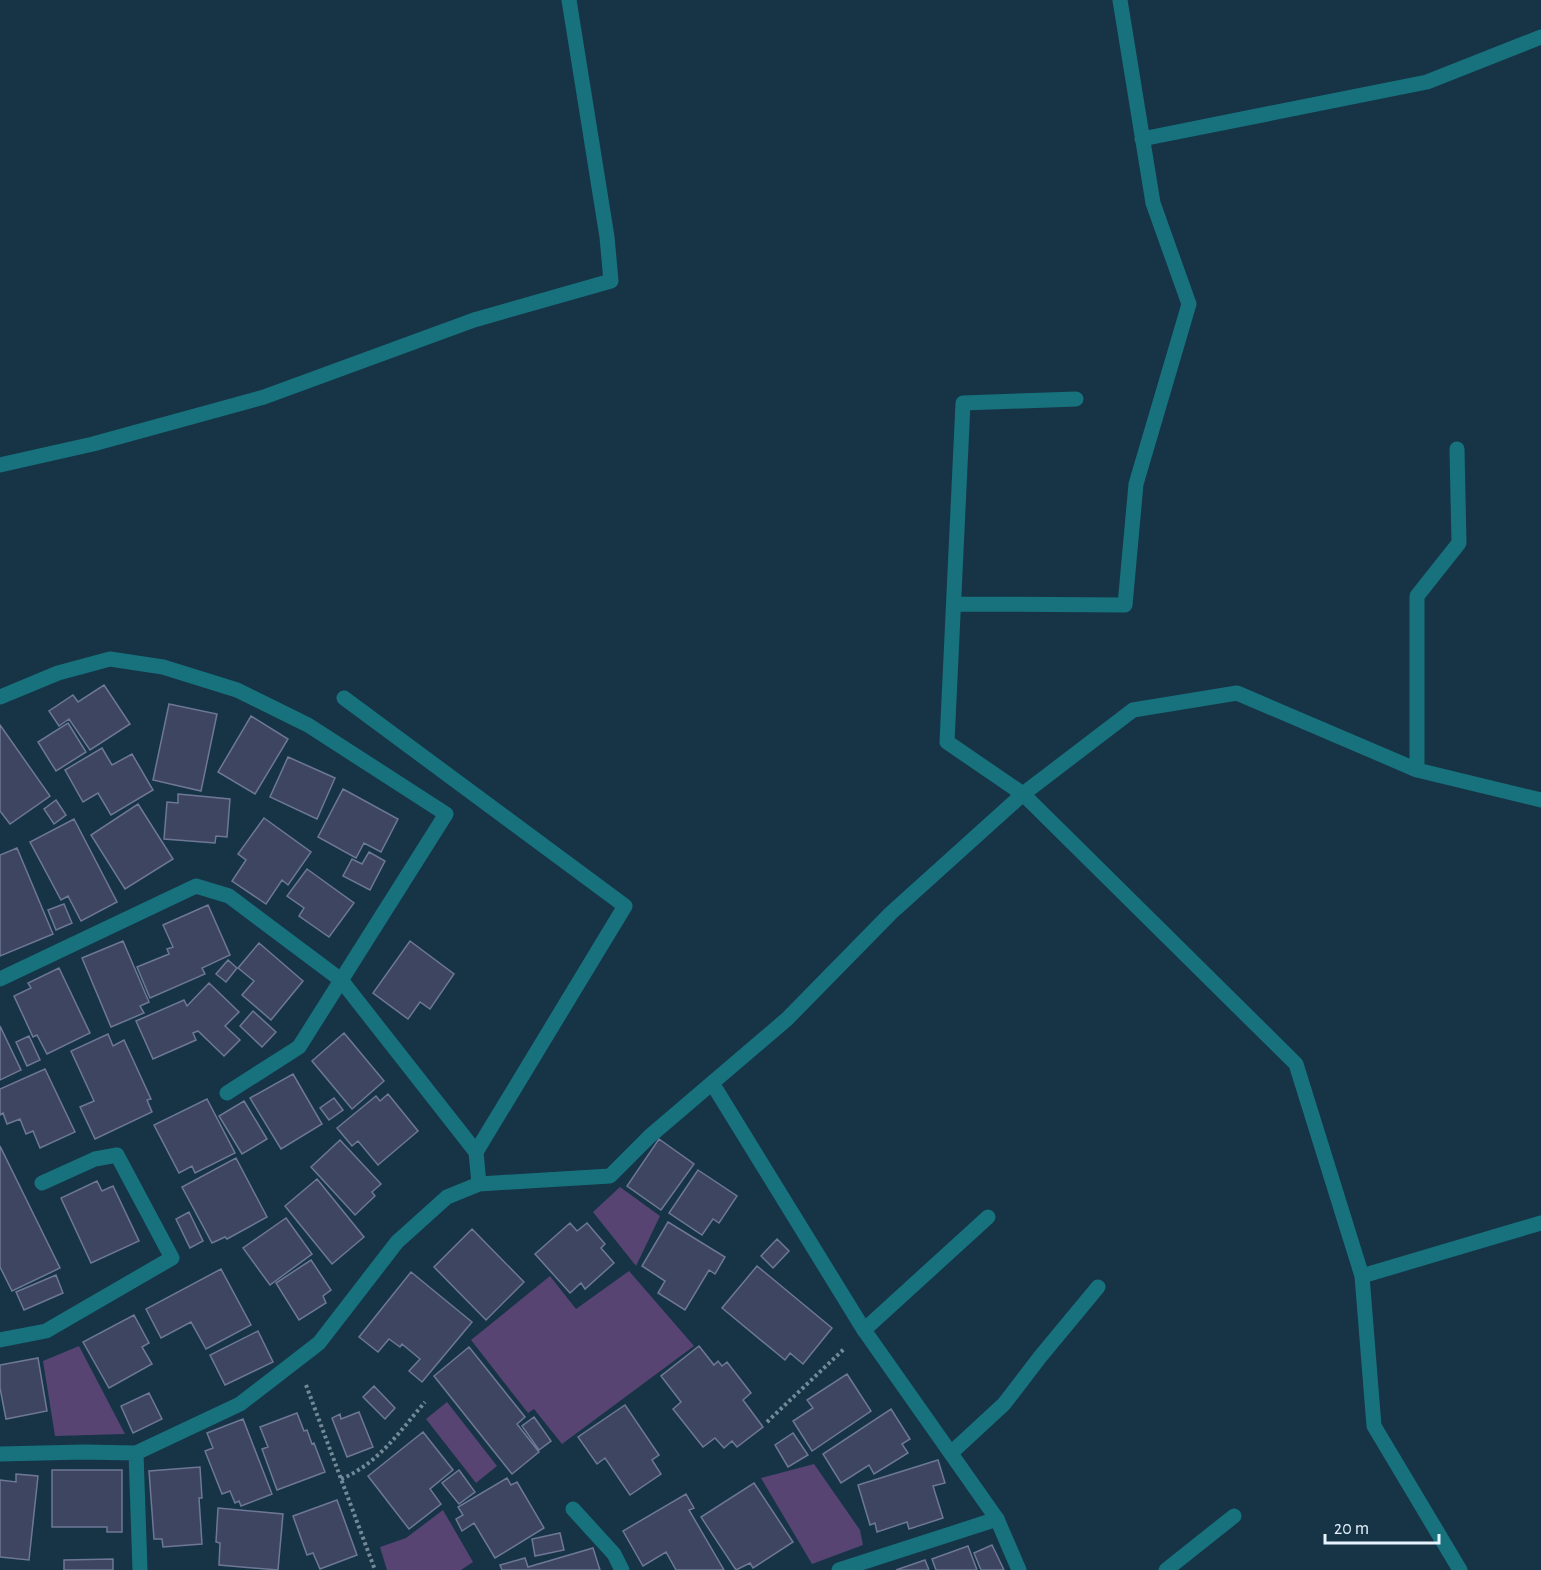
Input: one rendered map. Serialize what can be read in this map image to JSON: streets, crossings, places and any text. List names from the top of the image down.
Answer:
{
  "scale_bar": "20 m"
}
